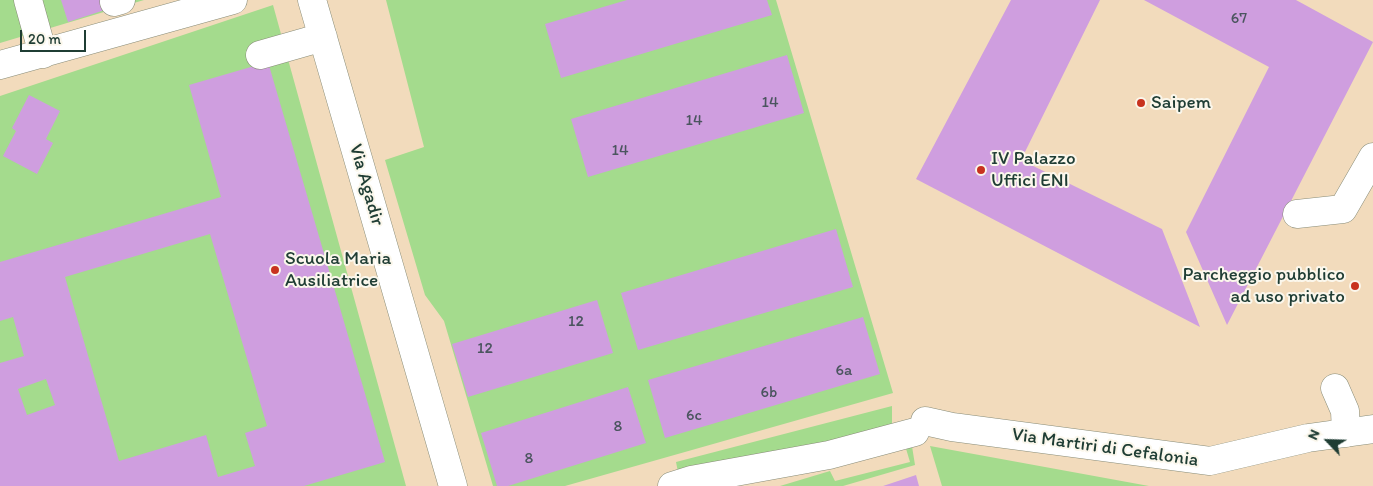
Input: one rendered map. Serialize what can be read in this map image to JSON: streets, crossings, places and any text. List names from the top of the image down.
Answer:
{
  "streets": {
    "street": ["Via Agadir", "Via Martiri di Cefalonia"]
  },
  "places": [
    "Saipem",
    "IV Palazzo Uffici ENI",
    "Scuola Maria Ausiliatrice",
    "Parcheggio pubblico ad uso privato"
  ],
  "house_numbers": [
    "67",
    "14",
    "14",
    "14",
    "12",
    "12",
    "6a",
    "6b",
    "6c",
    "8",
    "8"
  ],
  "scale_bar": "20 m",
  "north": "top left"
}
